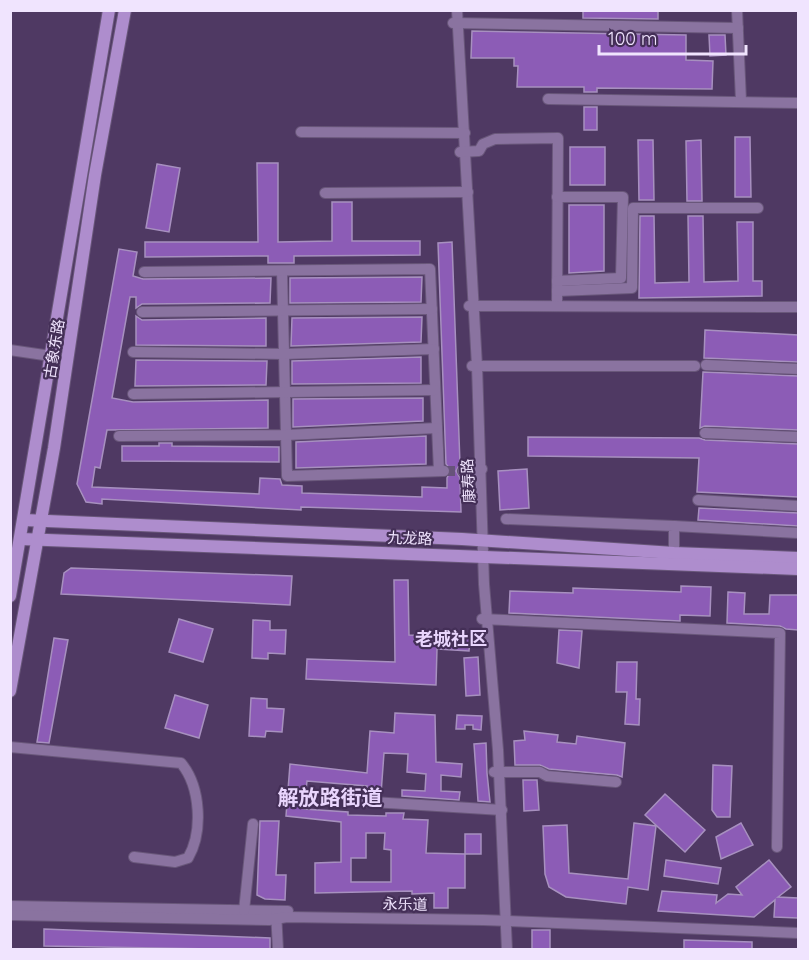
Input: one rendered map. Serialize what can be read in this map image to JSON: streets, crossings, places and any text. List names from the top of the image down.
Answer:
{
  "streets": {
    "main road": ["古象东路", "九龙路"],
    "street": ["康寿路", "永乐道"]
  },
  "crossings": [
    ["古象东路", "九龙路"],
    ["康寿路", "九龙路"],
    ["康寿路", "永乐道"]
  ],
  "districts": ["老城社区", "解放路街道"],
  "scale_bar": "100 m"
}
